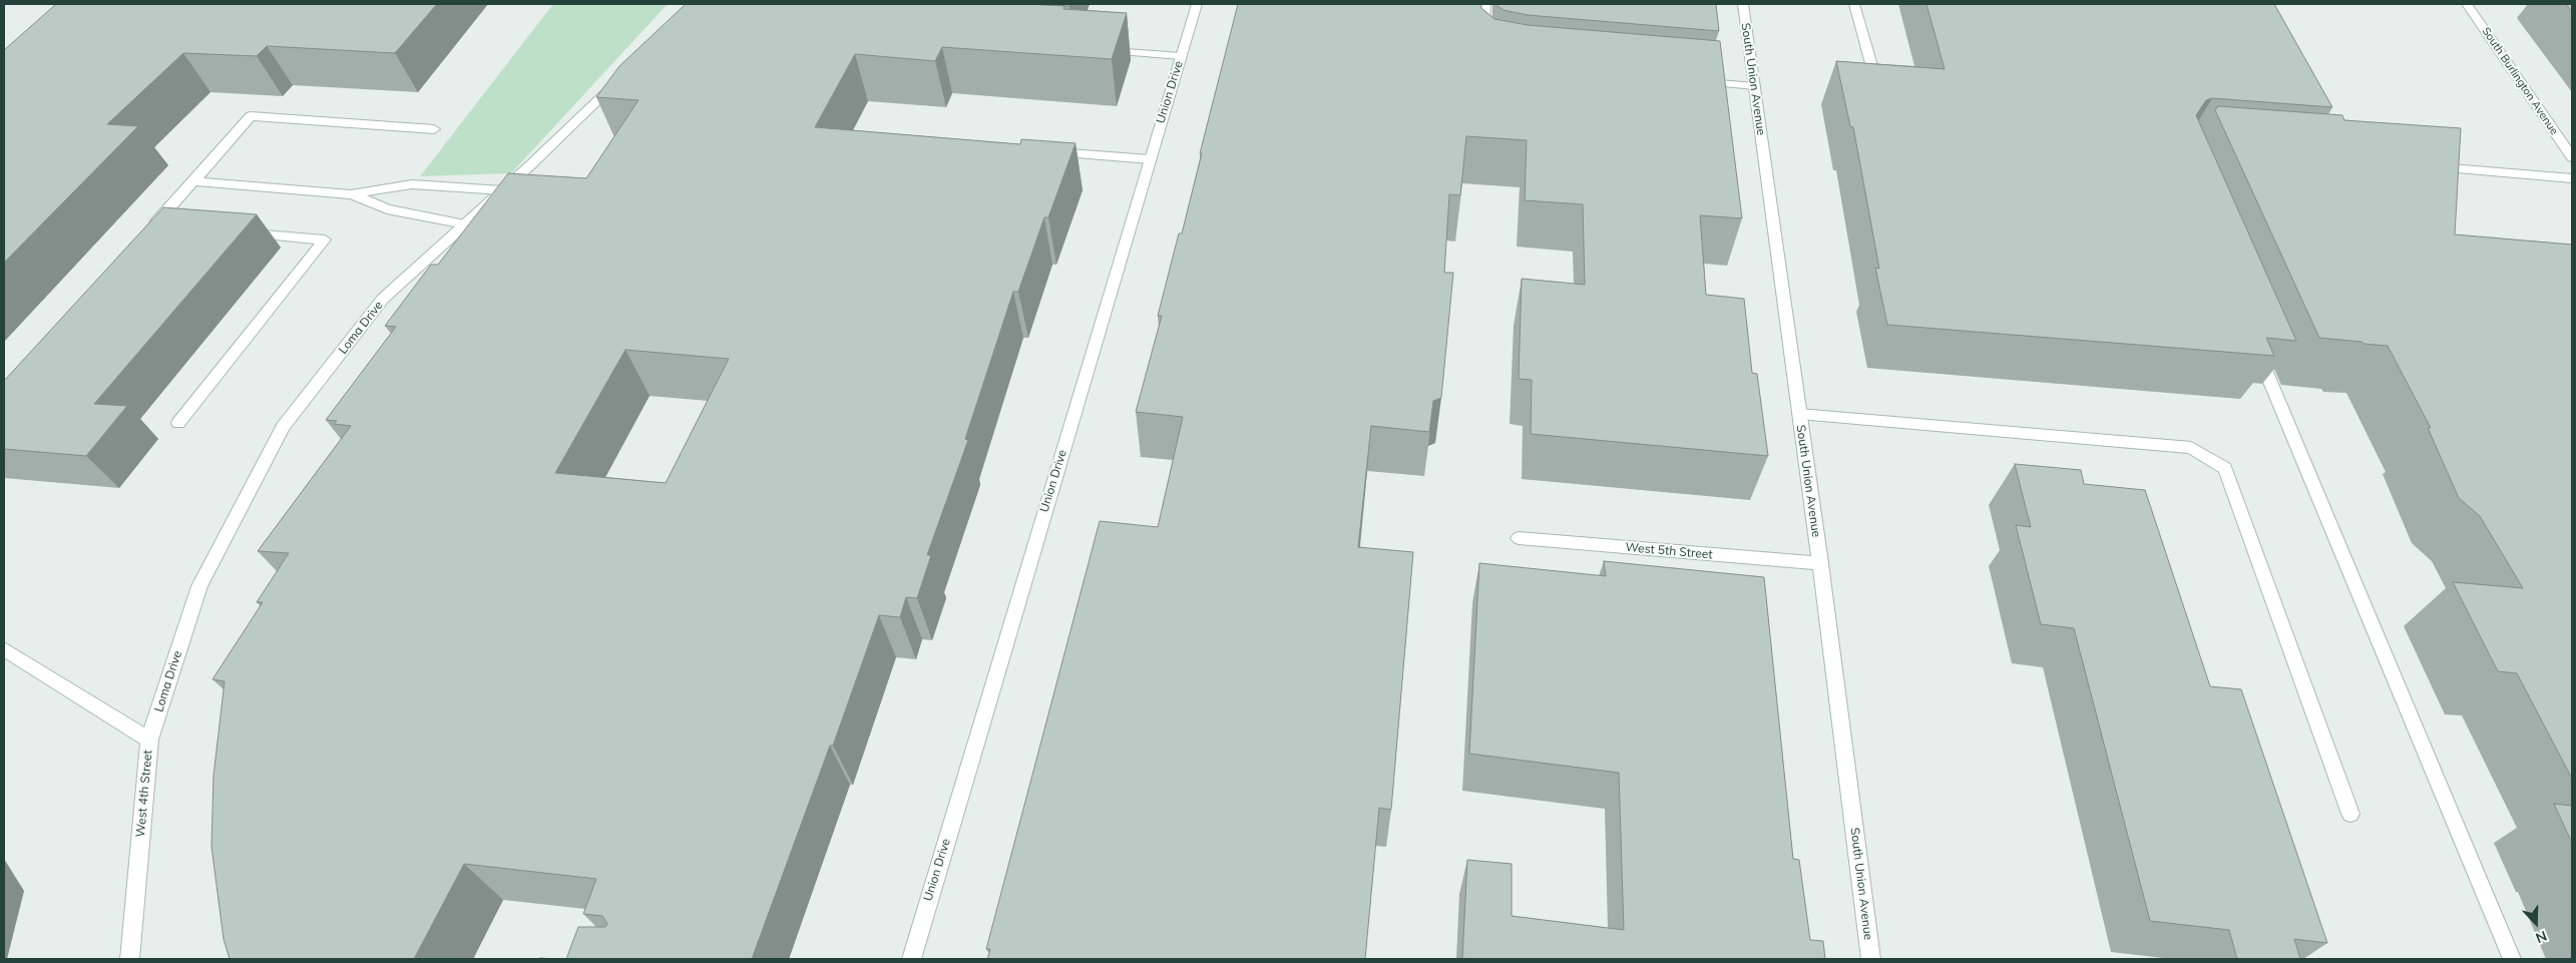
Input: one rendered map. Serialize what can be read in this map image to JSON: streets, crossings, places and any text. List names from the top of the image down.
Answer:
{
  "streets": {
    "street": [
      "South Union Avenue",
      "South Burlington Avenue",
      "Union Drive",
      "Loma Drive",
      "West 5th Street",
      "West 4th Street"
    ]
  },
  "crossings": [
    ["South Union Avenue", "West 5th Street"],
    ["Loma Drive", "West 4th Street"]
  ],
  "north": "bottom"
}
